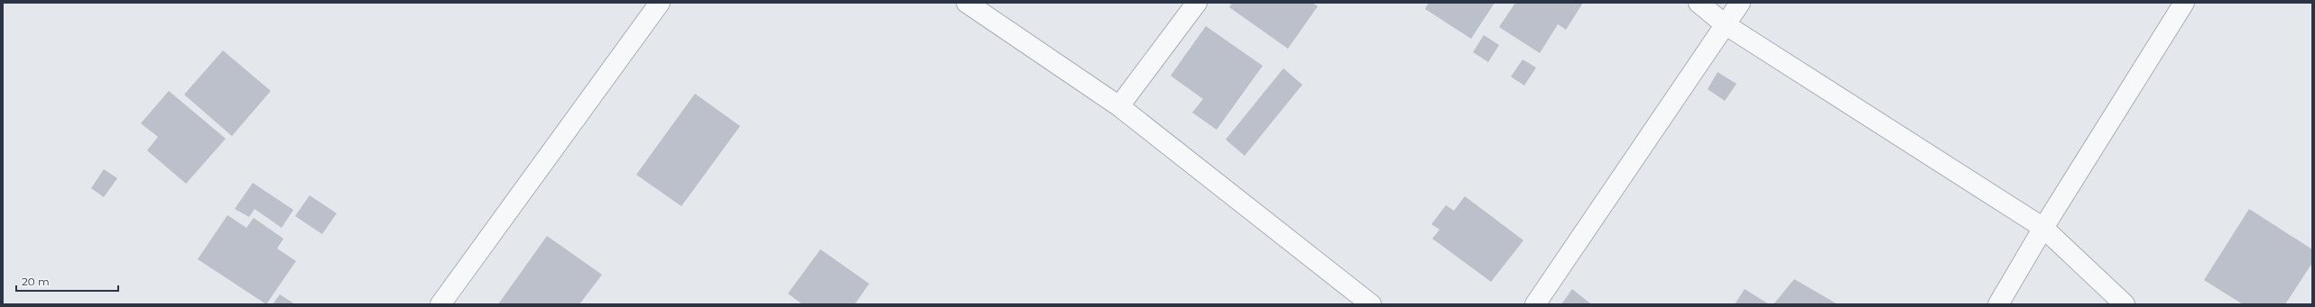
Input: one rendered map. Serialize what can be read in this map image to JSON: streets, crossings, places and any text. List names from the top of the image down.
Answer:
{
  "scale_bar": "20 m"
}
